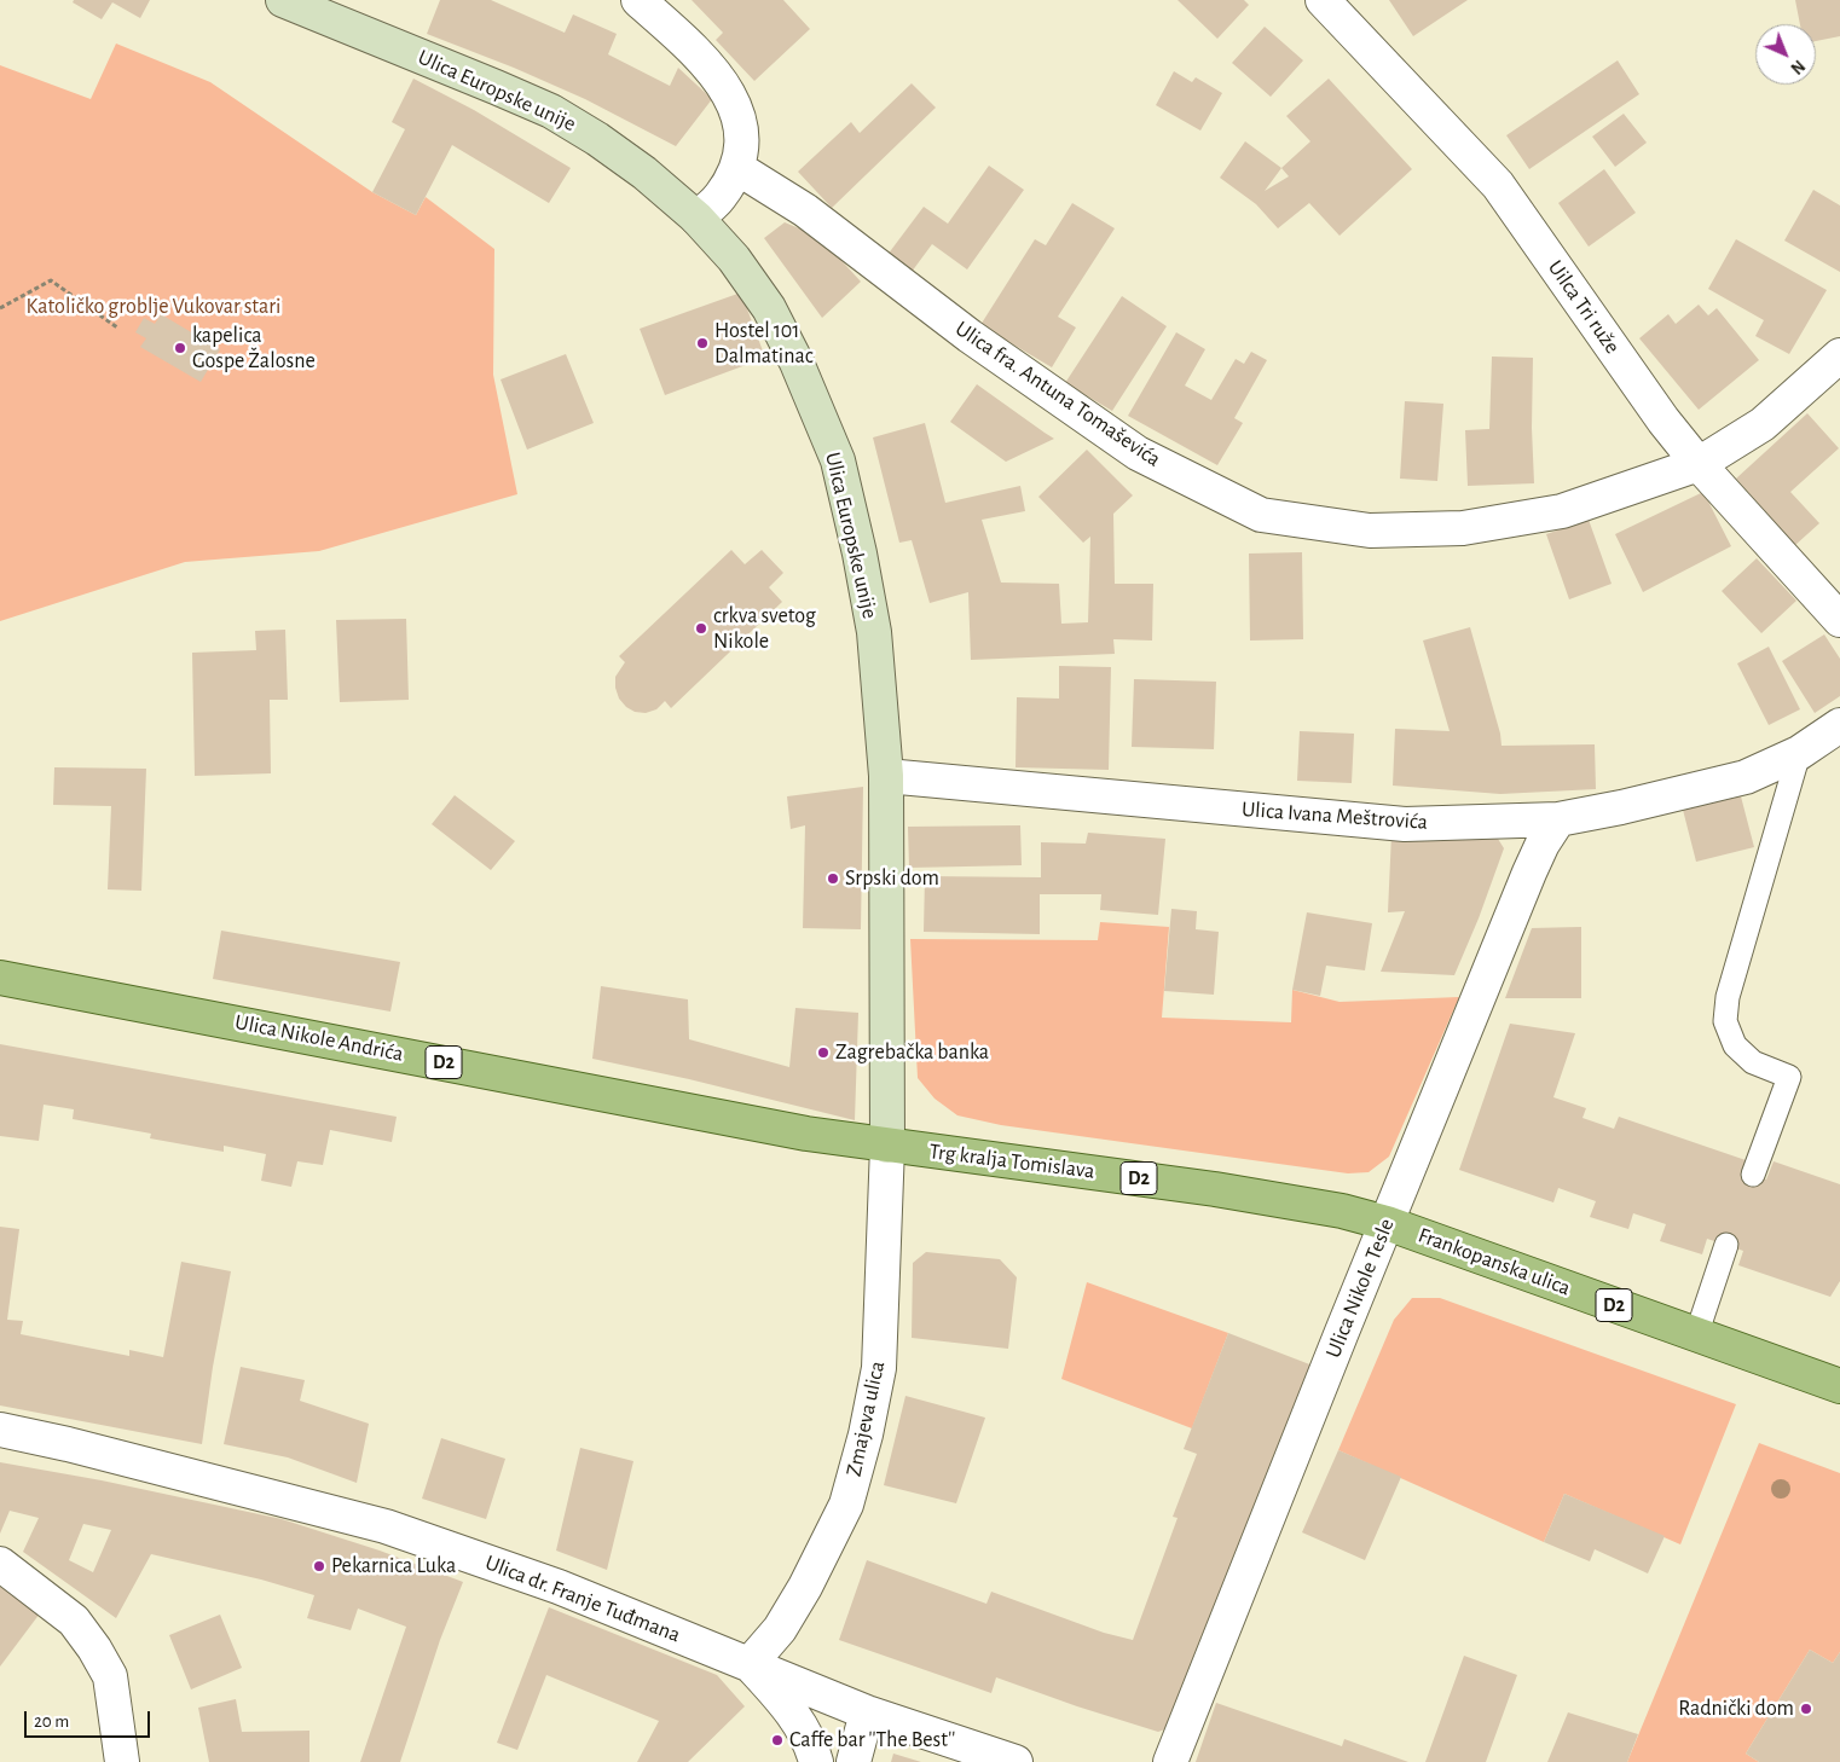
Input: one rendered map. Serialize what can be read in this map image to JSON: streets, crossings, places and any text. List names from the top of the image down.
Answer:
{
  "streets": {
    "main road": [
      "Ulica Europske unije",
      "Ulica Nikole Andrića",
      "D2",
      "Trg kralja Tomislava",
      "Frankopanska ulica"
    ],
    "street": [
      "Uilca Tri ruže",
      "Ulica fra. Antuna Tomaševića",
      "Ulica Ivana Meštrovića",
      "Ulica Nikole Tesle",
      "Zmajeva ulica",
      "Ulica dr. Franje Tuđmana"
    ]
  },
  "crossings": [
    ["Ulica Europske unije", "Ulica Ivana Meštrovića"],
    ["Ulica Europske unije", "Ulica Nikole Andrića"],
    ["Ulica Europske unije", "Trg kralja Tomislava"],
    ["Ulica Europske unije", "Zmajeva ulica"],
    ["Uilca Tri ruže", "Ulica fra. Antuna Tomaševića"],
    ["Ulica Ivana Meštrovića", "Ulica Nikole Tesle"],
    ["Ulica Nikole Andrića", "Trg kralja Tomislava"],
    ["Ulica Nikole Andrića", "Zmajeva ulica"],
    ["Trg kralja Tomislava", "Frankopanska ulica"],
    ["Trg kralja Tomislava", "Ulica Nikole Tesle"],
    ["Trg kralja Tomislava", "Zmajeva ulica"],
    ["Frankopanska ulica", "Ulica Nikole Tesle"],
    ["Zmajeva ulica", "Ulica dr. Franje Tuđmana"]
  ],
  "parks": ["Katoličko groblje Vukovar stari"],
  "places": [
    "Hostel 101 Dalmatinac",
    "kapelica Gospe Žalosne",
    "crkva svetog Nikole",
    "Srpski dom",
    "Zagrebačka banka",
    "Pekarnica Luka",
    "Radnički dom",
    "Caffe bar ''The Best''"
  ],
  "scale_bar": "20 m",
  "north": "bottom right"
}
